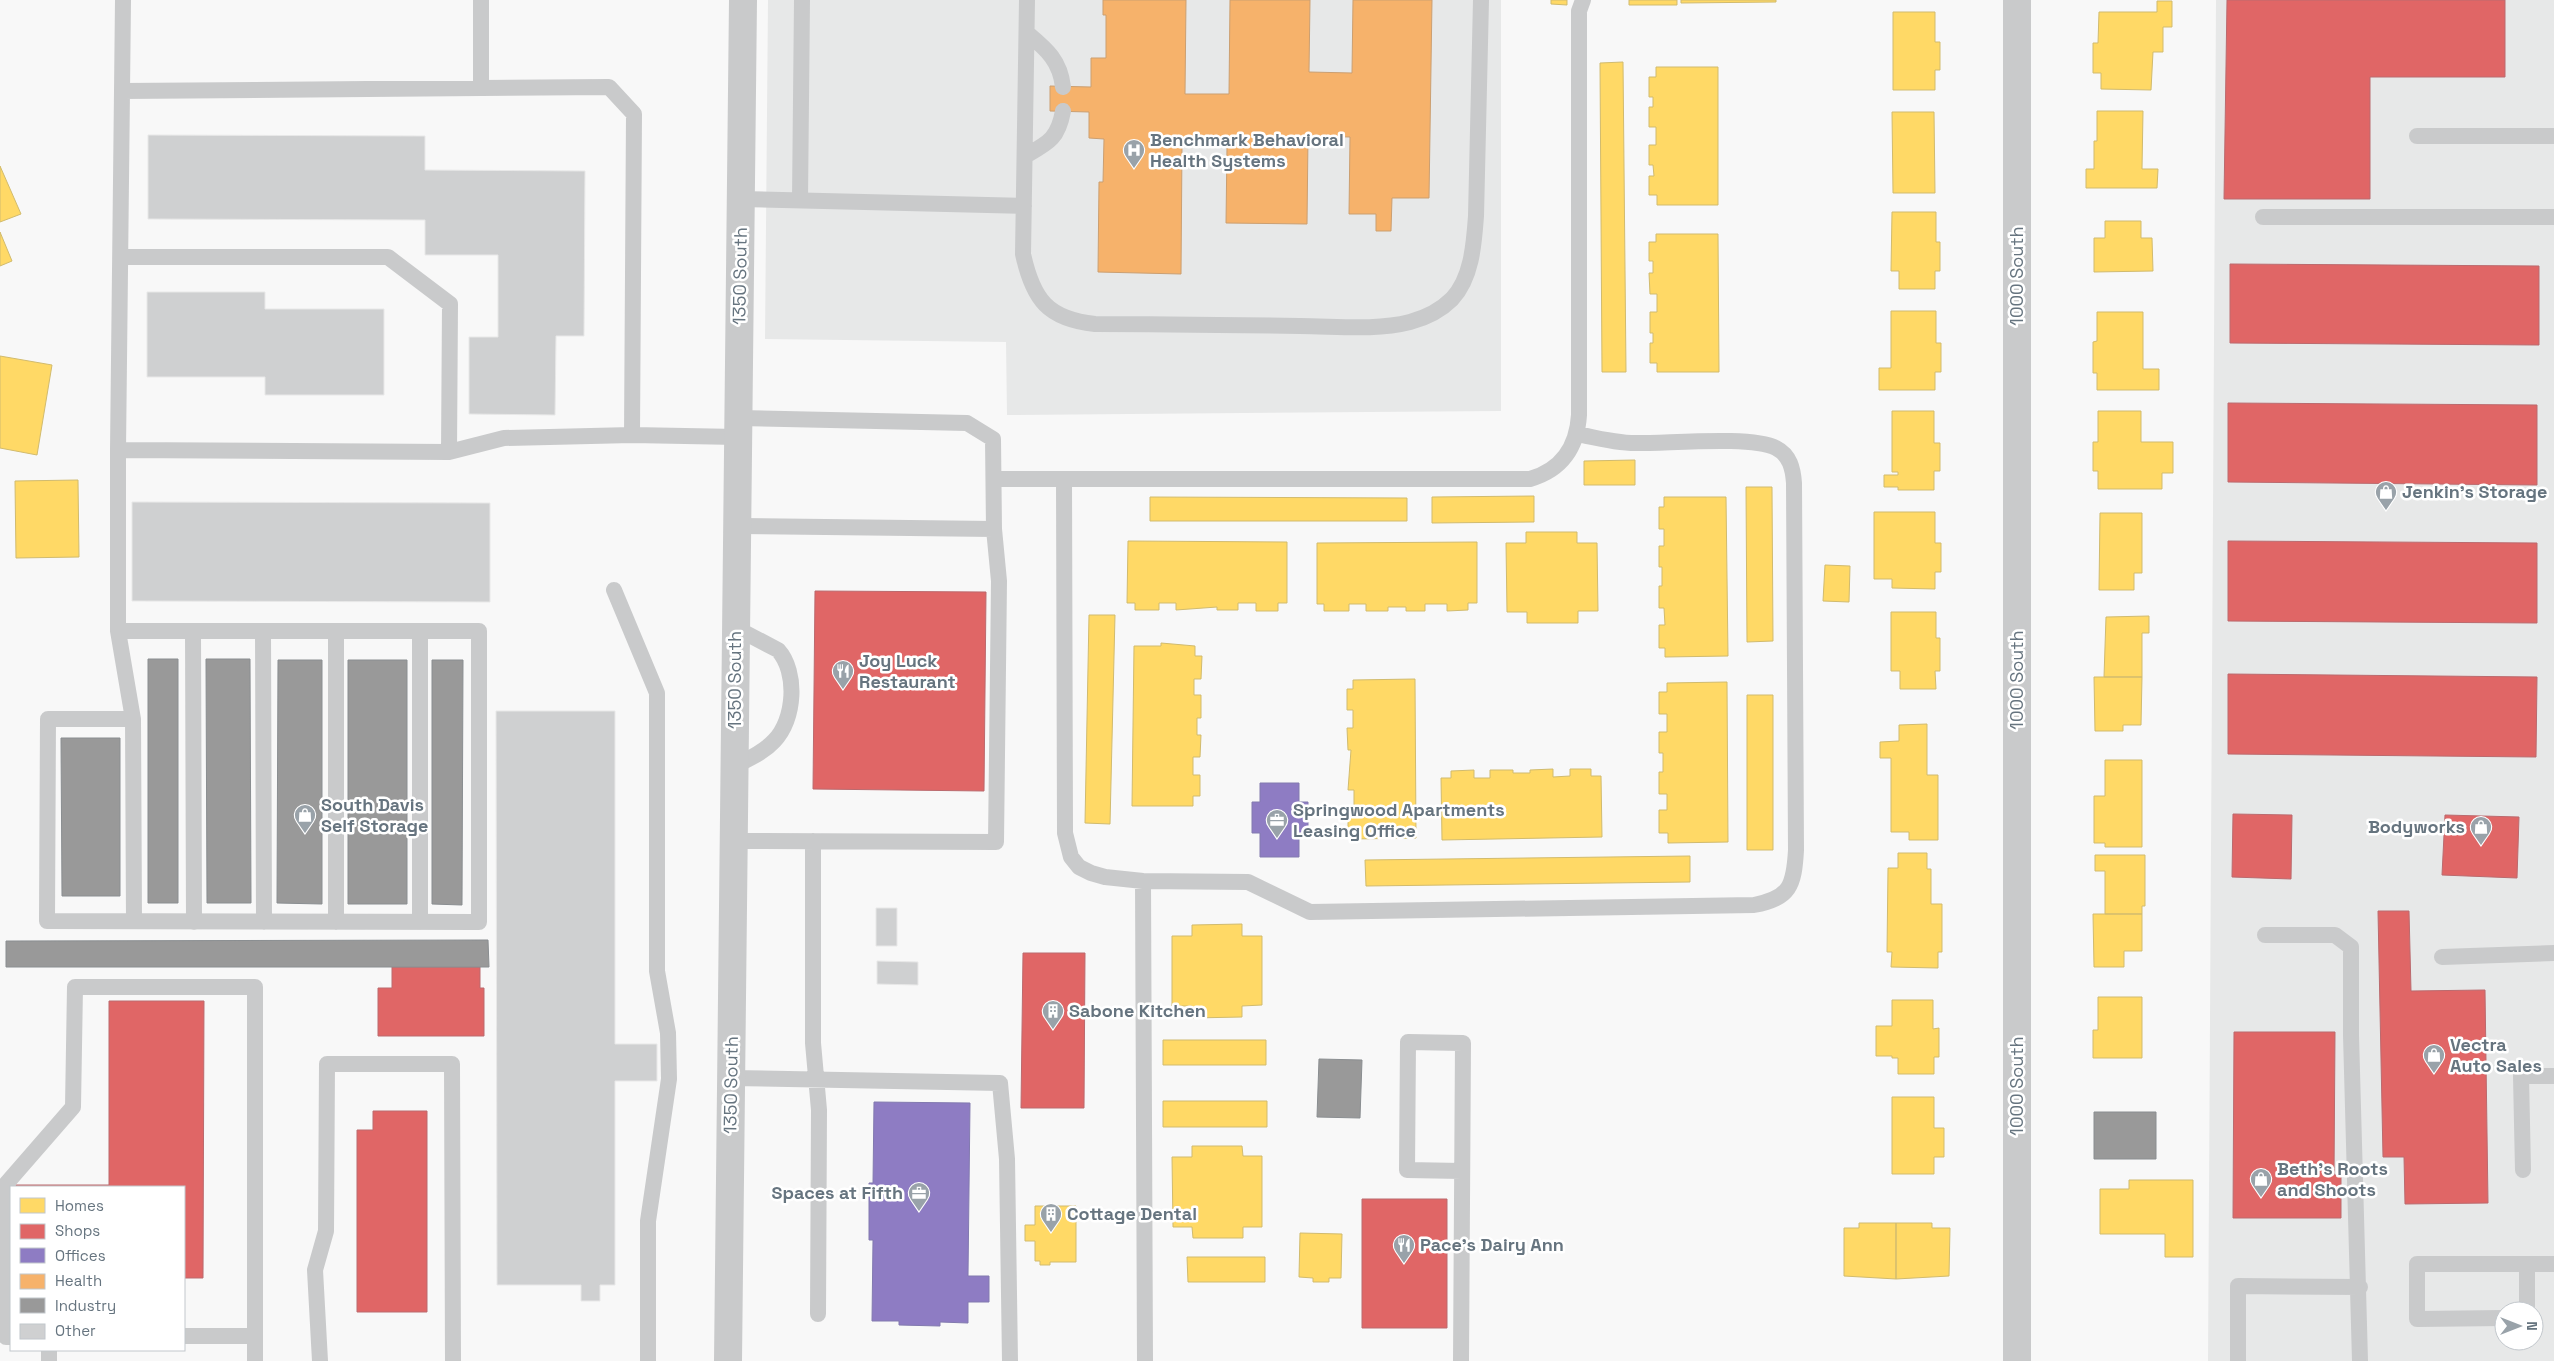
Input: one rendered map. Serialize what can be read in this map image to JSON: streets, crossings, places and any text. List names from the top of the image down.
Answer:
{
  "streets": {
    "street": ["1350 South", "1000 South"]
  },
  "places": {
    "hospital": ["Benchmark Behavioral Health Systems"],
    "shop": [
      "Jenkin's Storage",
      "South Davis Self Storage",
      "Bodyworks",
      "Vectra Auto Sales",
      "Beth's Roots and Shoots"
    ],
    "restaurant": ["Joy Luck Restaurant", "Pace's Dairy Ann"],
    "office": ["Springwood Apartments Leasing Office", "Spaces at Fifth"],
    "building": ["Sabone Kitchen", "Cottage Dental"]
  },
  "legend": [
    "Homes",
    "Shops",
    "Offices",
    "Health",
    "Industry",
    "Other"
  ],
  "north": "right"
}
